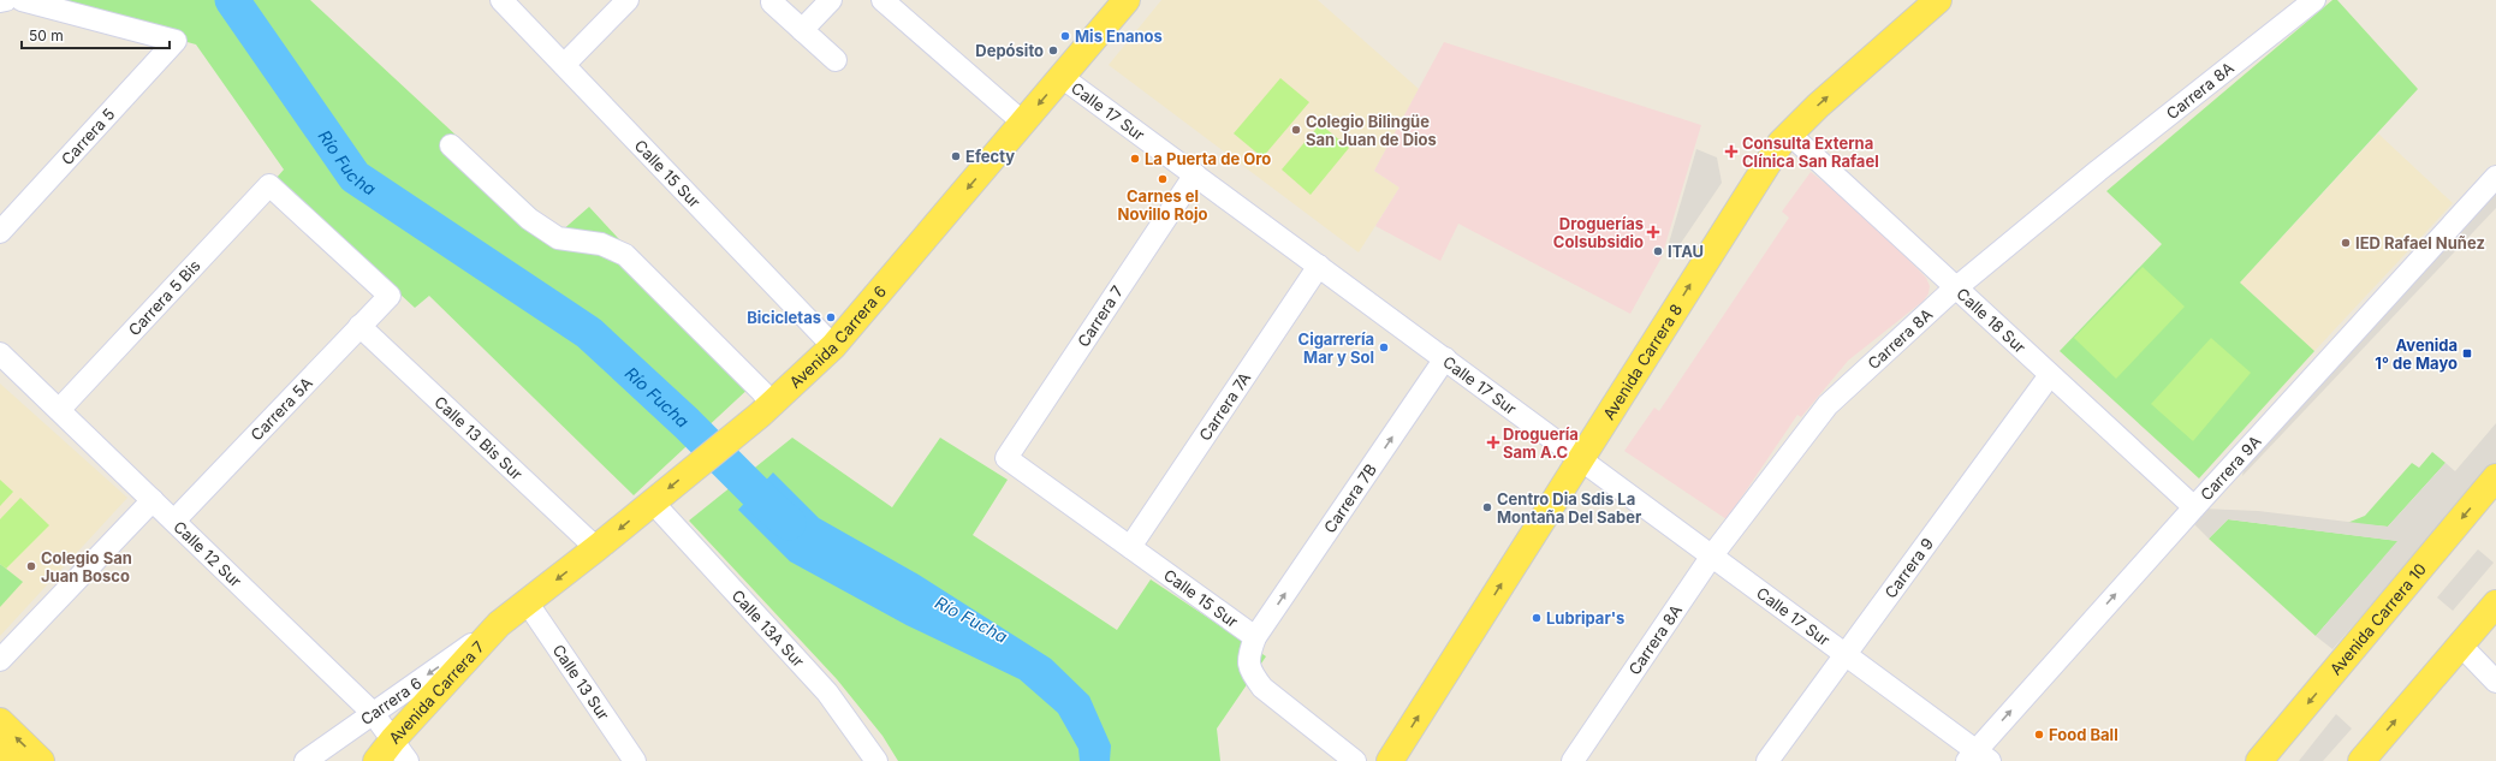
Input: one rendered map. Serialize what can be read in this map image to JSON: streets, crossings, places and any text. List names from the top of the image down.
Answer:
{
  "streets": {
    "main road": [
      "Avenida Carrera 6",
      "Avenida Carrera 8",
      "Avenida Carrera 10",
      "Avenida Carrera 7"
    ],
    "street": [
      "Carrera 8A",
      "Calle 17 Sur",
      "Carrera 5",
      "Calle 15 Sur",
      "Carrera 5 Bis",
      "Carrera 7",
      "Calle 18 Sur",
      "Carrera 7A",
      "Carrera 5A",
      "Calle 13 Bis Sur",
      "Carrera 9A",
      "Carrera 7B",
      "Calle 12 Sur",
      "Carrera 9",
      "Calle 13A Sur",
      "Calle 13 Sur",
      "Carrera 6"
    ]
  },
  "crossings": [
    ["Carrera 8A", "Calle 17 Sur"],
    ["Carrera 8A", "Calle 18 Sur"],
    ["Calle 17 Sur", "Carrera 7"],
    ["Calle 17 Sur", "Avenida Carrera 6"],
    ["Calle 17 Sur", "Avenida Carrera 8"],
    ["Calle 17 Sur", "Carrera 7A"],
    ["Calle 17 Sur", "Carrera 9A"],
    ["Calle 17 Sur", "Carrera 7B"],
    ["Calle 17 Sur", "Carrera 9"],
    ["Calle 15 Sur", "Carrera 7"],
    ["Calle 15 Sur", "Avenida Carrera 6"],
    ["Calle 15 Sur", "Carrera 7A"],
    ["Calle 15 Sur", "Carrera 7B"],
    ["Carrera 5 Bis", "Carrera 5A"],
    ["Carrera 5 Bis", "Calle 12 Sur"],
    ["Calle 18 Sur", "Avenida Carrera 8"],
    ["Calle 18 Sur", "Carrera 9A"],
    ["Calle 18 Sur", "Carrera 9"],
    ["Avenida Carrera 6", "Calle 13 Bis Sur"],
    ["Avenida Carrera 6", "Calle 13A Sur"],
    ["Avenida Carrera 6", "Calle 13 Sur"],
    ["Avenida Carrera 6", "Avenida Carrera 7"],
    ["Avenida Carrera 6", "Carrera 6"],
    ["Carrera 5A", "Calle 13 Bis Sur"],
    ["Carrera 5A", "Calle 12 Sur"],
    ["Calle 12 Sur", "Avenida Carrera 7"],
    ["Calle 12 Sur", "Carrera 6"],
    ["Avenida Carrera 7", "Carrera 6"]
  ],
  "one_way": [
    "Avenida Carrera 6",
    "Avenida Carrera 8",
    "Carrera 9A",
    "Carrera 7B",
    "Carrera 6"
  ],
  "water": ["Río Fucha"],
  "places": {
    "other": [
      "Mis Enanos",
      "Depósito",
      "Colegio Bilingüe San Juan de Dios",
      "Efecty",
      "La Puerta de Oro",
      "Carnes el Novillo Rojo",
      "IED Rafael Nuñez",
      "ITAU",
      "Bicicletas",
      "Cigarrería Mar y Sol",
      "Centro Dia Sdis La Montaña Del Saber",
      "Colegio San Juan Bosco",
      "Lubripar's",
      "Food Ball"
    ],
    "health": ["Consulta Externa Clínica San Rafael", "Droguerías Colsubsidio", "Droguería Sam A.C"],
    "transit": ["Avenida 1° de Mayo"]
  },
  "scale_bar": "50 m"
}
